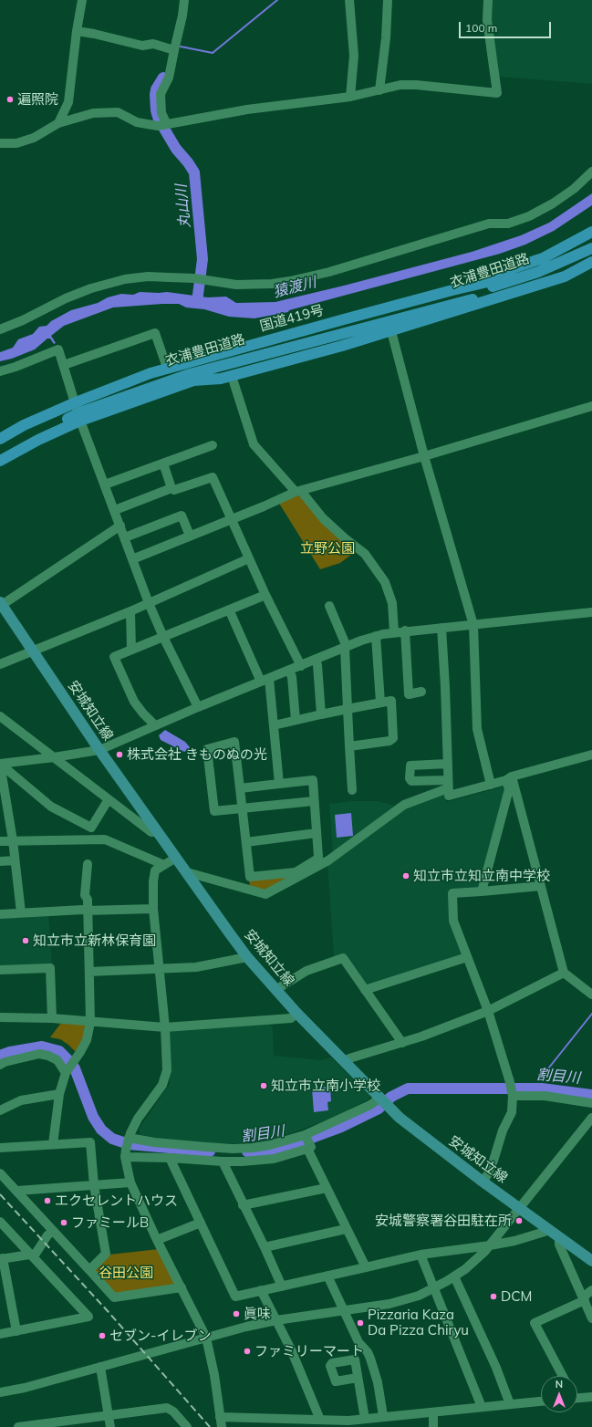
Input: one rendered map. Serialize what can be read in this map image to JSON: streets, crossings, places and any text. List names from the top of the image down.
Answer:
{
  "streets": {
    "highway": ["衣浦豊田道路", "国道419号"],
    "main road": ["安城知立線"]
  },
  "crossings": [
    ["衣浦豊田道路", "国道419号"]
  ],
  "water": ["丸山川", "猿渡川", "割目川"],
  "parks": ["立野公園", "谷田公園"],
  "places": [
    "遍照院",
    "株式会社 きものぬの光",
    "知立市立知立南中学校",
    "知立市立新林保育園",
    "知立市立南小学校",
    "エクセレントハウス",
    "安城警察署谷田駐在所",
    "ファミールB",
    "DCM",
    "眞味",
    "Pizzaria Kaza Da Pizza Chiryu",
    "セブン-イレブン",
    "ファミリーマート"
  ],
  "scale_bar": "100 m",
  "north": "top"
}
